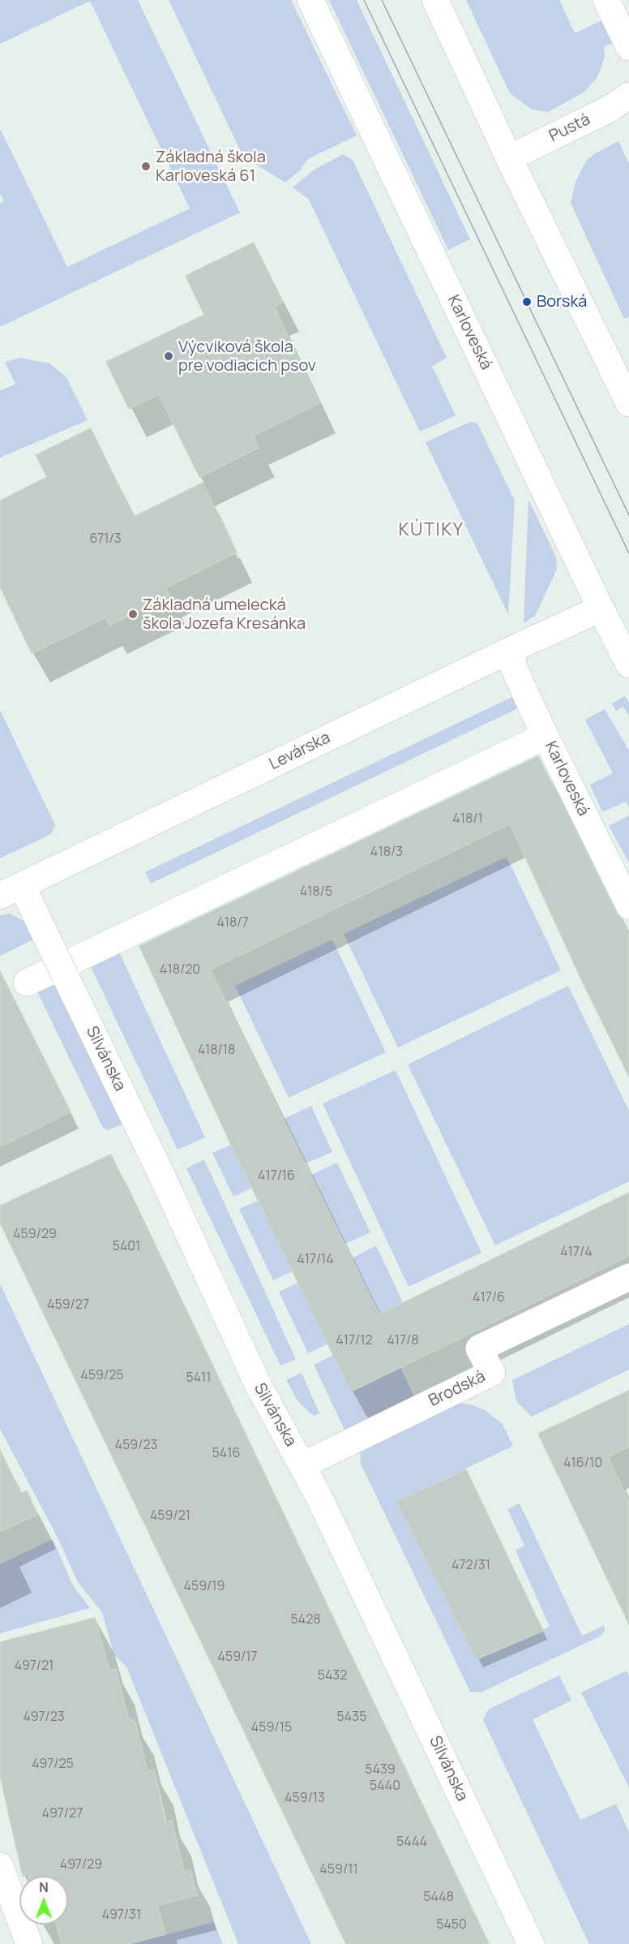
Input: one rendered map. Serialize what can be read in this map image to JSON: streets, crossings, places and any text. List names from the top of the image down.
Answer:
{
  "streets": {
    "street": [
      "Pustá",
      "Karloveská",
      "Levárska",
      "Silvánska",
      "Brodská"
    ]
  },
  "crossings": [
    ["Karloveská", "Levárska"],
    ["Levárska", "Silvánska"],
    ["Silvánska", "Brodská"]
  ],
  "districts": ["KÚTIKY"],
  "places": [
    "Základná škola Karloveská 61",
    "Borská",
    "Výcviková škola pre vodiacich psov",
    "Základná umelecká škola Jozefa Kresánka"
  ],
  "house_numbers": [
    "671/3",
    "418/1",
    "418/3",
    "418/5",
    "418/7",
    "418/20",
    "418/18",
    "417/16",
    "459/29",
    "5401",
    "417/4",
    "417/14",
    "417/6",
    "459/27",
    "417/12",
    "417/8",
    "459/25",
    "5411",
    "459/23",
    "5416",
    "416/10",
    "459/21",
    "472/31",
    "459/19",
    "5428",
    "459/17",
    "497/21",
    "5432",
    "497/23",
    "5435",
    "459/15",
    "497/25",
    "5439",
    "5440",
    "459/13",
    "497/27",
    "5444",
    "497/29",
    "459/11",
    "5448",
    "497/31",
    "5450"
  ],
  "north": "top"
}
